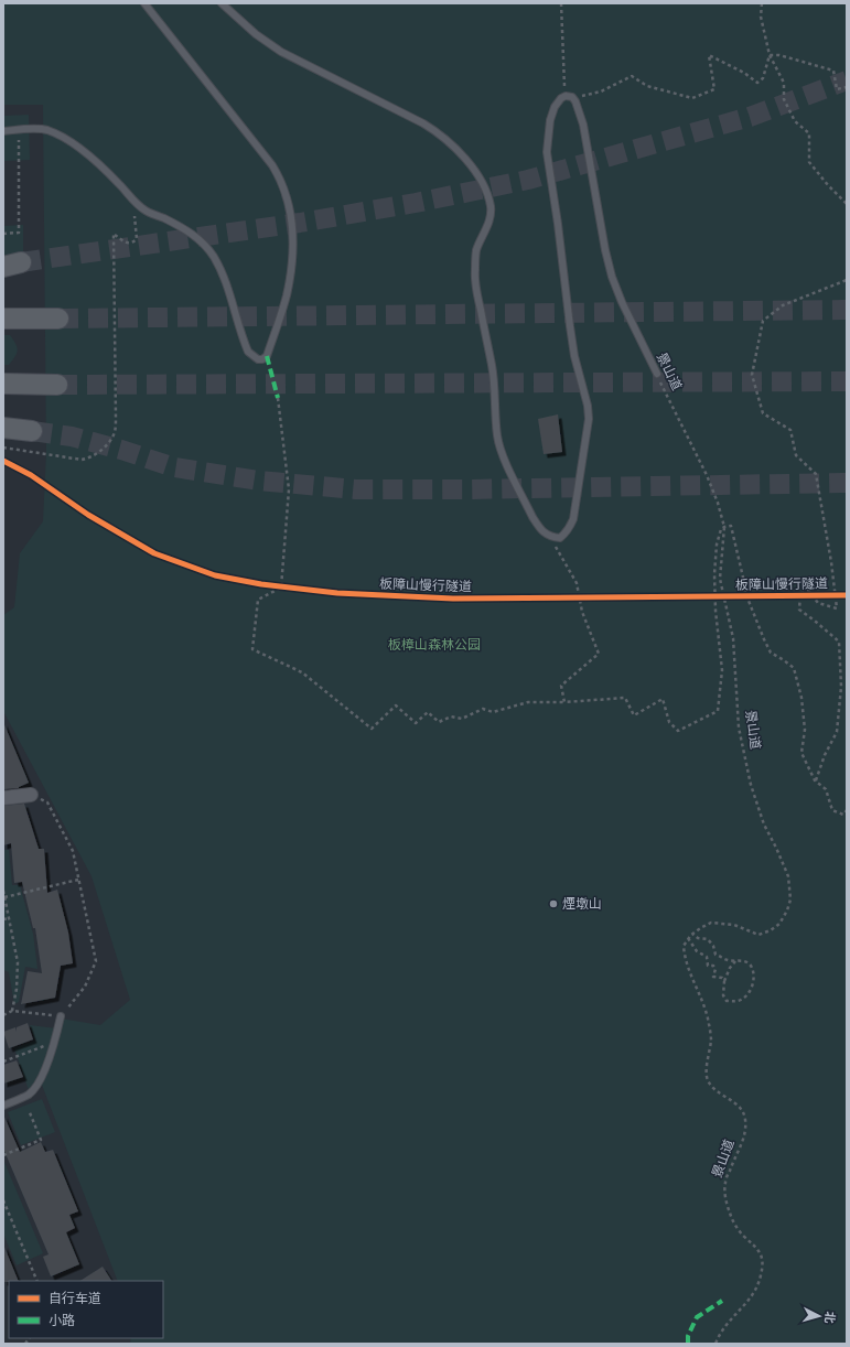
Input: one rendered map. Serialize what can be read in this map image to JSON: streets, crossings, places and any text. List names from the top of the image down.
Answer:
{
  "streets": {
    "lane": ["景山道"],
    "cycle path": ["板障山慢行隧道"]
  },
  "parks": ["板樟山森林公园"],
  "places": ["煙墩山"],
  "legend": ["自行车道", "小路"],
  "north": "right"
}
